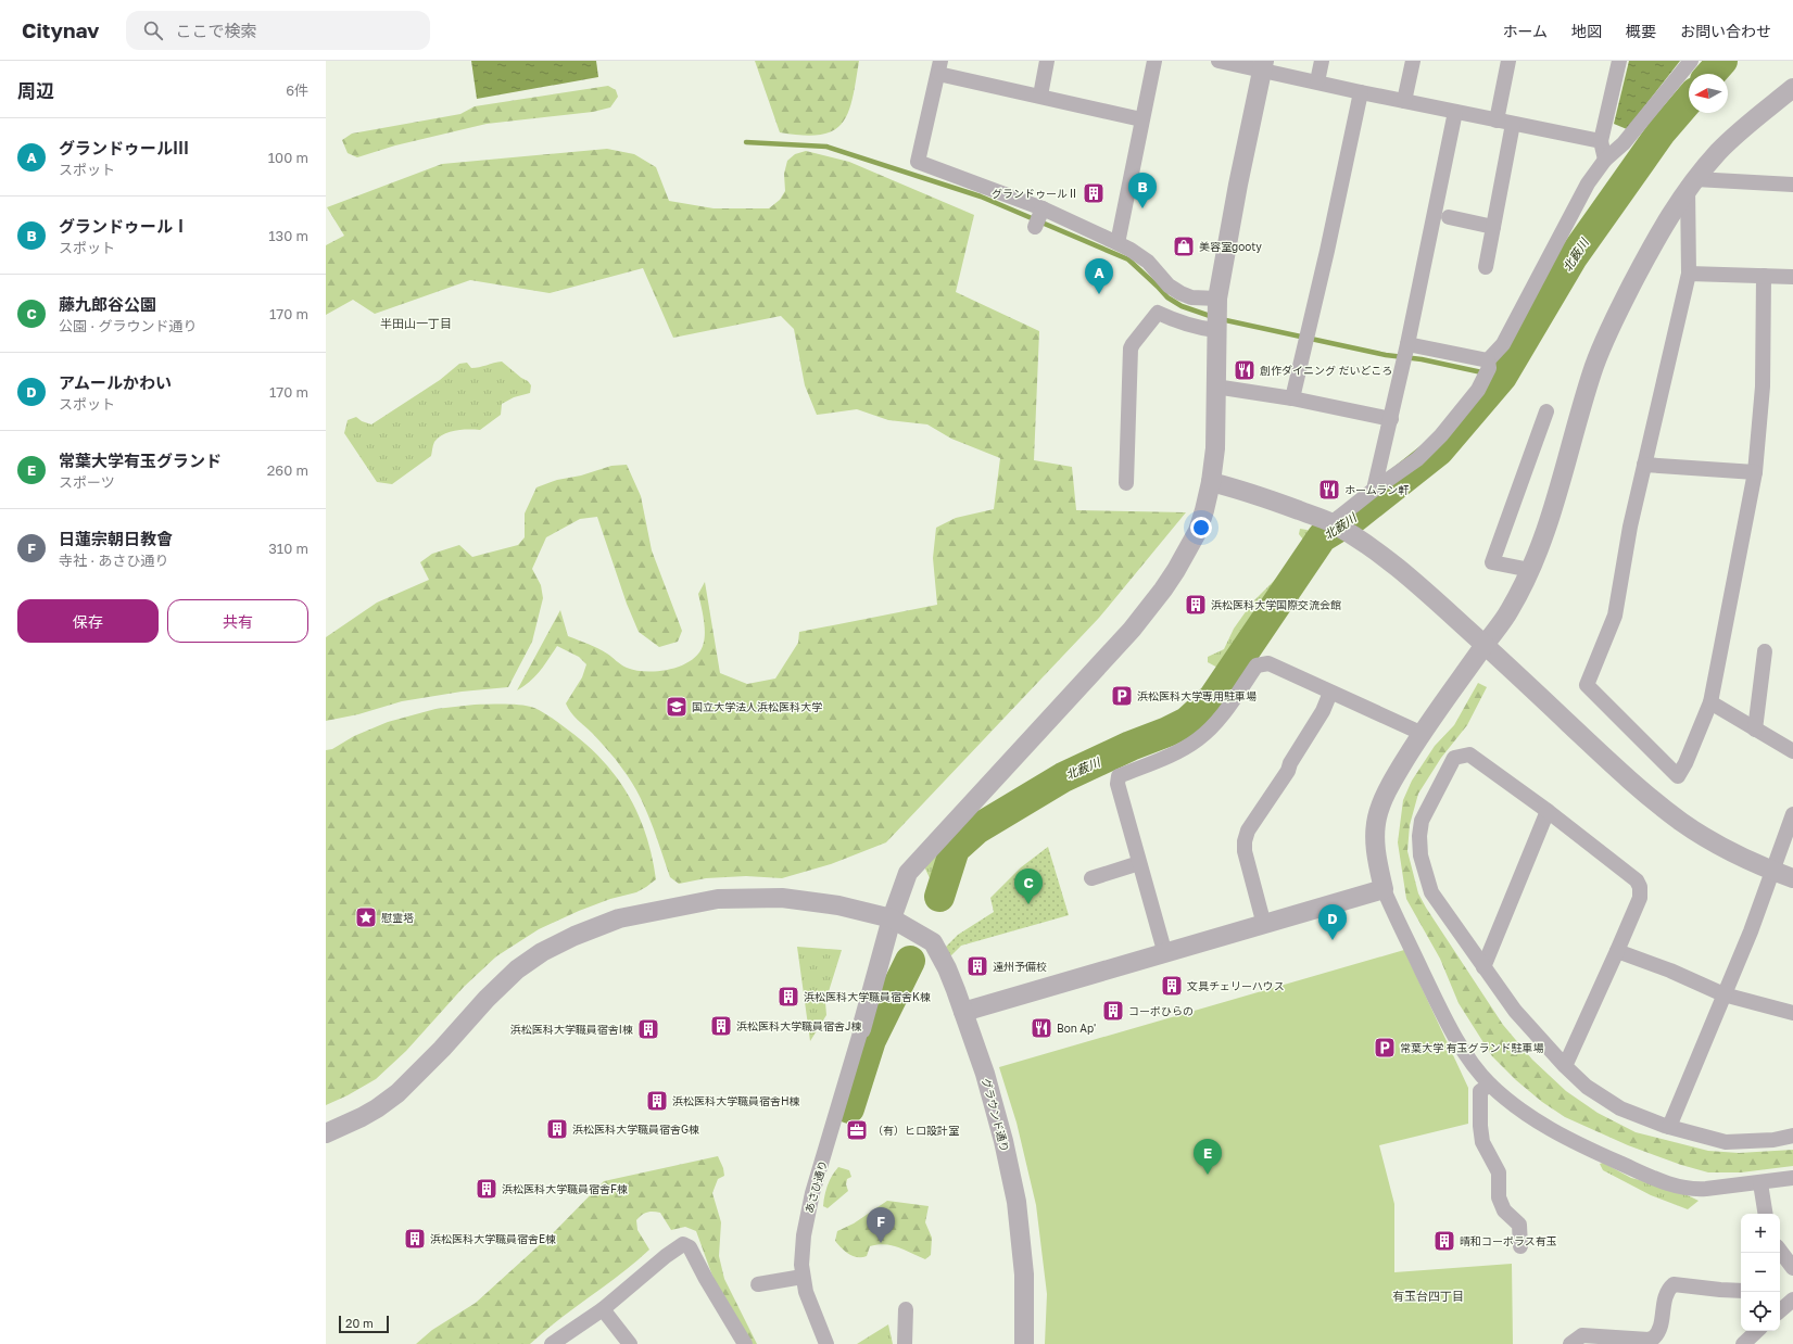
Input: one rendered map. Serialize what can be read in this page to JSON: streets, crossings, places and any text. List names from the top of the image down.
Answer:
{
  "streets": {
    "street": ["グラウンド通り", "あさひ通り"]
  },
  "districts": ["半田山一丁目", "有玉台四丁目"],
  "water": ["北薮川"],
  "places": {
    "building": [
      "グランドゥールⅡ",
      "浜松医科大学国際交流会館",
      "遠州予備校",
      "文具チェリーハウス",
      "浜松医科大学職員宿舎K棟",
      "コーポひらの",
      "浜松医科大学職員宿舎J棟",
      "浜松医科大学職員宿舎I棟",
      "浜松医科大学職員宿舎H棟",
      "浜松医科大学職員宿舎G棟",
      "浜松医科大学職員宿舎F棟",
      "浜松医科大学職員宿舎E棟",
      "晴和コーポラス有玉"
    ],
    "shop": ["美容室gooty"],
    "restaurant": ["創作ダイニング だいどころ", "ホームラン軒", "Bon Ap'"],
    "parking": ["浜松医科大学専用駐車場", "常葉大学 有玉グランド駐車場"],
    "school or university": ["国立大学法人浜松医科大学"],
    "place": ["慰霊塔"],
    "office": ["（有）ヒロ設計室"]
  },
  "scale_bar": "20 m",
  "north": "left",
  "page": {
    "header": "Citynav",
    "search": "ここで検索",
    "nav": [
      "ホーム",
      "地図",
      "概要",
      "お問い合わせ"
    ],
    "heading": ["周辺", "6件"],
    "list": [
      {
        "mark": "A",
        "name": "グランドゥールⅢ",
        "note": "スポット",
        "value": "100 m"
      },
      {
        "mark": "B",
        "name": "グランドゥールⅠ",
        "note": "スポット",
        "value": "130 m"
      },
      {
        "mark": "C",
        "name": "藤九郎谷公園",
        "note": "公園 · グラウンド通り",
        "value": "170 m"
      },
      {
        "mark": "D",
        "name": "アムールかわい",
        "note": "スポット",
        "value": "170 m"
      },
      {
        "mark": "E",
        "name": "常葉大学有玉グランド",
        "note": "スポーツ",
        "value": "260 m"
      },
      {
        "mark": "F",
        "name": "日蓮宗朝日教會",
        "note": "寺社 · あさひ通り",
        "value": "310 m"
      }
    ],
    "pins": [
      "B",
      "A",
      "C",
      "D",
      "E",
      "F"
    ],
    "buttons": ["保存", "共有"],
    "map_buttons": ["+", "−"],
    "scale": "20 m"
  }
}
